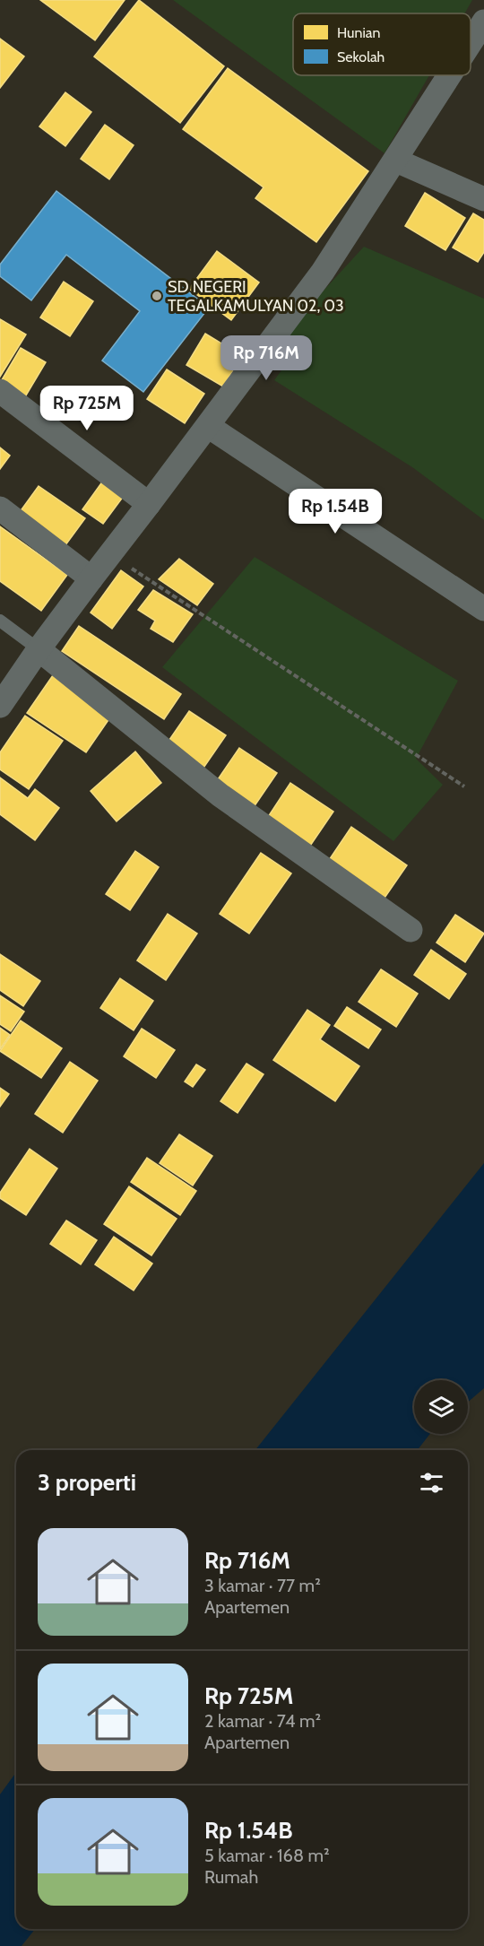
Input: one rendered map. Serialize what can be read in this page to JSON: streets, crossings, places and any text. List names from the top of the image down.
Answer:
{
  "places": ["SD NEGERI TEGALKAMULYAN 02, 03"],
  "legend": ["Hunian", "Sekolah"],
  "page": {
    "price": ["Rp 716M", "Rp 725M", "Rp 1.54B"],
    "heading": "3 properti",
    "list": [
      {
        "name": "Rp 716M",
        "note": "3 kamar · 77 m² · Apartemen"
      },
      {
        "name": "Rp 725M",
        "note": "2 kamar · 74 m² · Apartemen"
      },
      {
        "name": "Rp 1.54B",
        "note": "5 kamar · 168 m² · Rumah"
      }
    ]
  }
}
